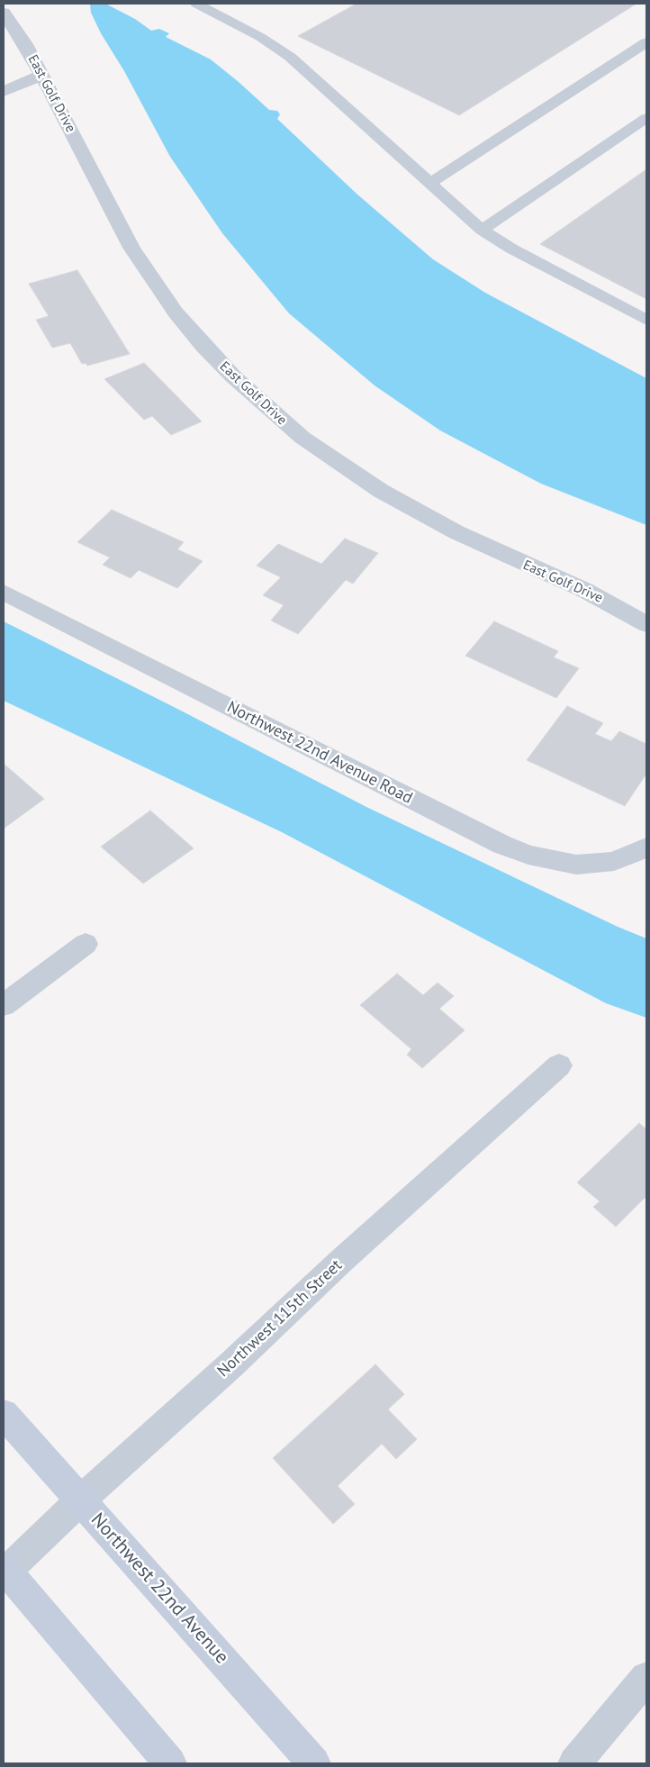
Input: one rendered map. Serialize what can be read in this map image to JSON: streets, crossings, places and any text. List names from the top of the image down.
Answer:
{
  "streets": {
    "main road": ["Northwest 22nd Avenue"],
    "street": ["East Golf Drive", "Northwest 22nd Avenue Road", "Northwest 115th Street"]
  },
  "crossings": [
    ["Northwest 115th Street", "Northwest 22nd Avenue"]
  ]
}
